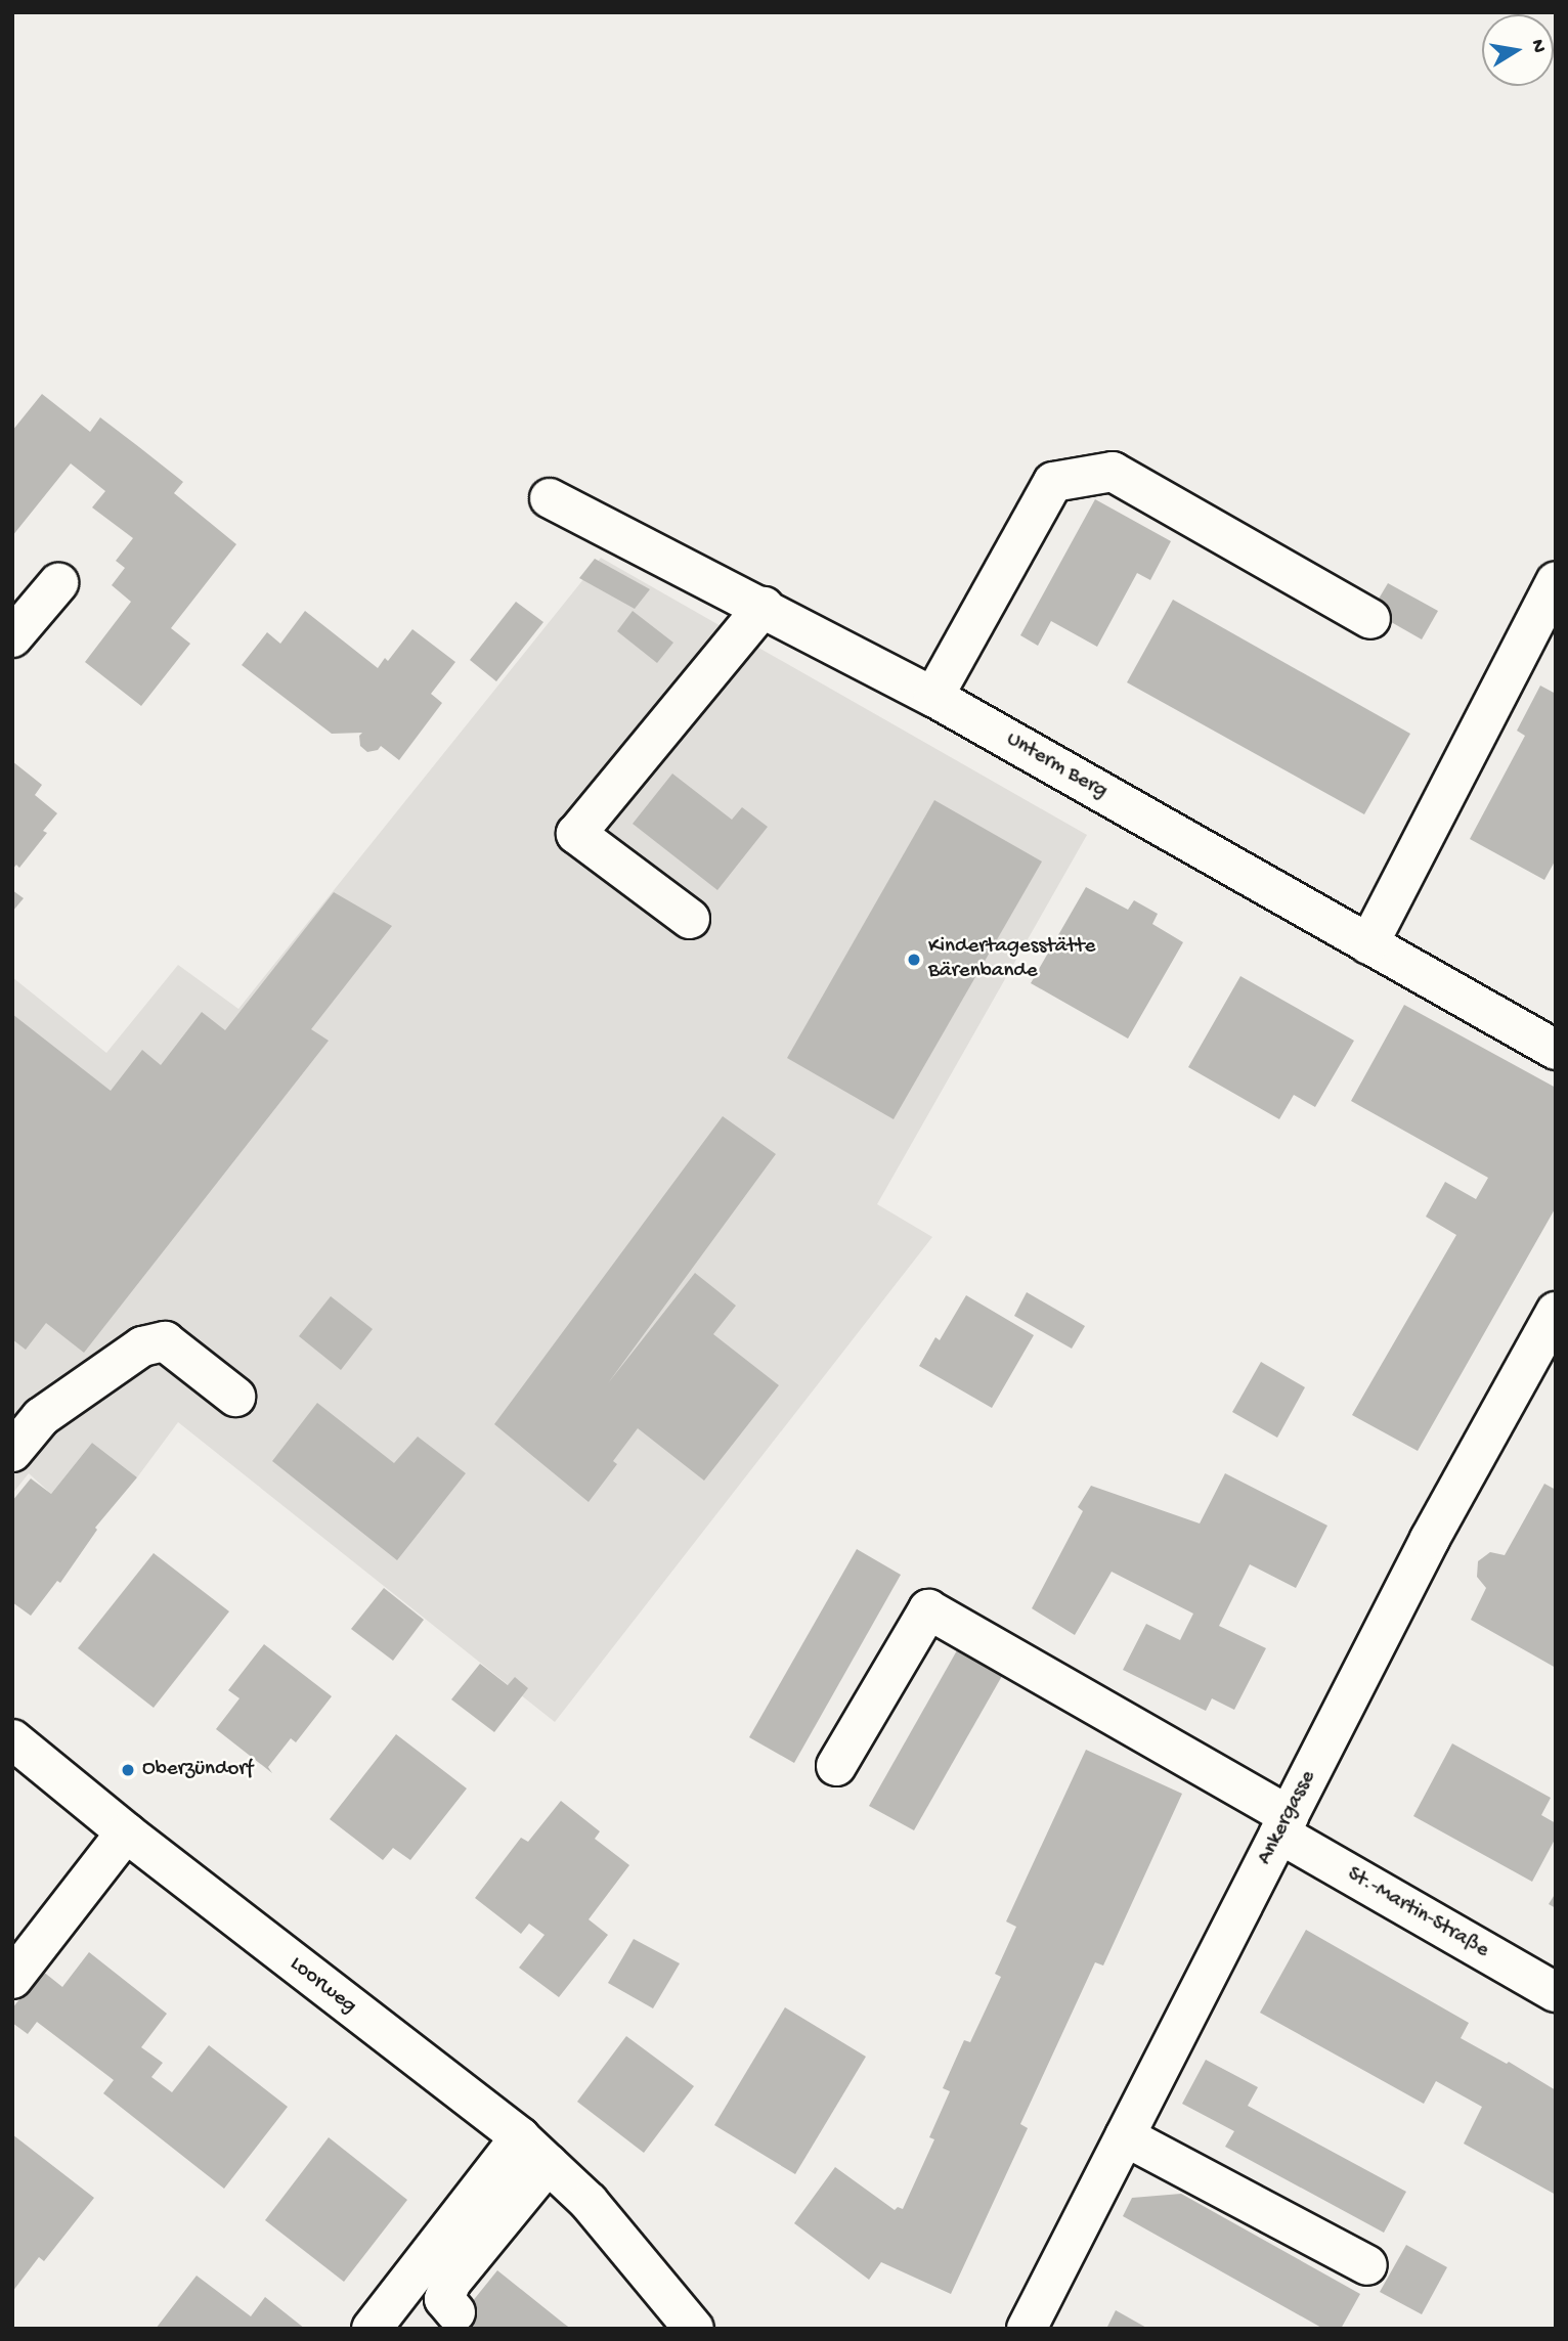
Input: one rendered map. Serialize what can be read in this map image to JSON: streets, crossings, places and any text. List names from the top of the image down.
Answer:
{
  "streets": {
    "street": [
      "Unterm Berg",
      "Ankergasse",
      "St.-Martin-Straße",
      "Loorweg"
    ]
  },
  "crossings": [
    ["Ankergasse", "St.-Martin-Straße"]
  ],
  "places": ["Kindertagesstätte Bärenbande", "Oberzündorf"],
  "north": "right"
}
